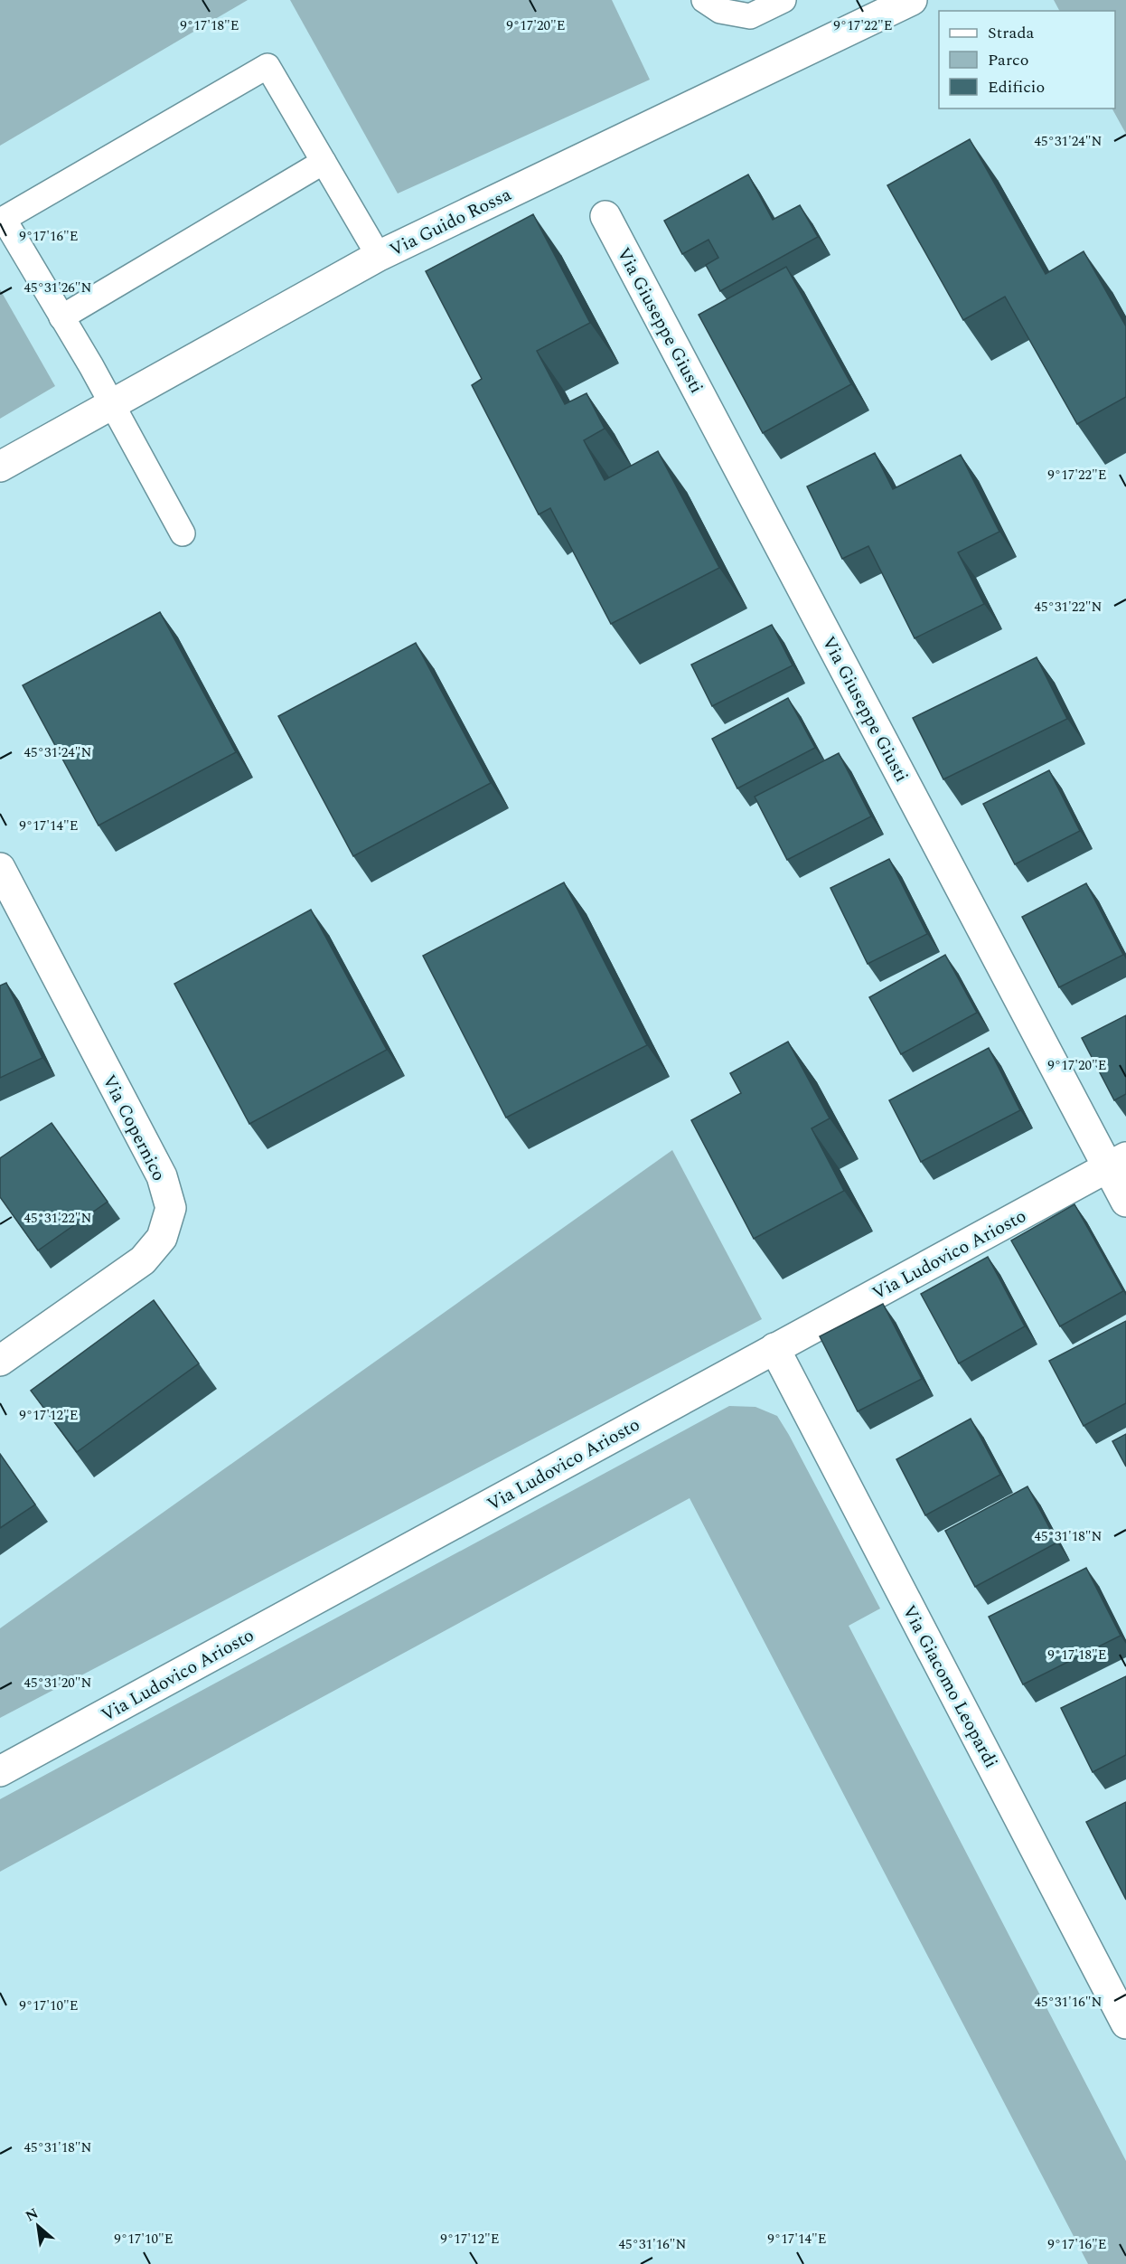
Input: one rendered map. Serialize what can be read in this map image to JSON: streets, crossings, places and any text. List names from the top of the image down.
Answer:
{
  "streets": {
    "street": [
      "Via Guido Rossa",
      "Via Giuseppe Giusti",
      "Via Copernico",
      "Via Ludovico Ariosto",
      "Via Giacomo Leopardi"
    ]
  },
  "crossings": [
    ["Via Giuseppe Giusti", "Via Ludovico Ariosto"],
    ["Via Ludovico Ariosto", "Via Giacomo Leopardi"]
  ],
  "legend": ["Strada", "Parco", "Edificio"],
  "north": "top left",
  "coordinates": [
    "9°17'18\"E",
    "9°17'20\"E",
    "9°17'22\"E",
    "45°31'24\"N",
    "9°17'16\"E",
    "45°31'26\"N",
    "45°31'22\"N",
    "9°17'14\"E",
    "9°17'12\"E",
    "45°31'18\"N",
    "45°31'20\"N",
    "45°31'16\"N",
    "9°17'10\"E"
  ]
}
